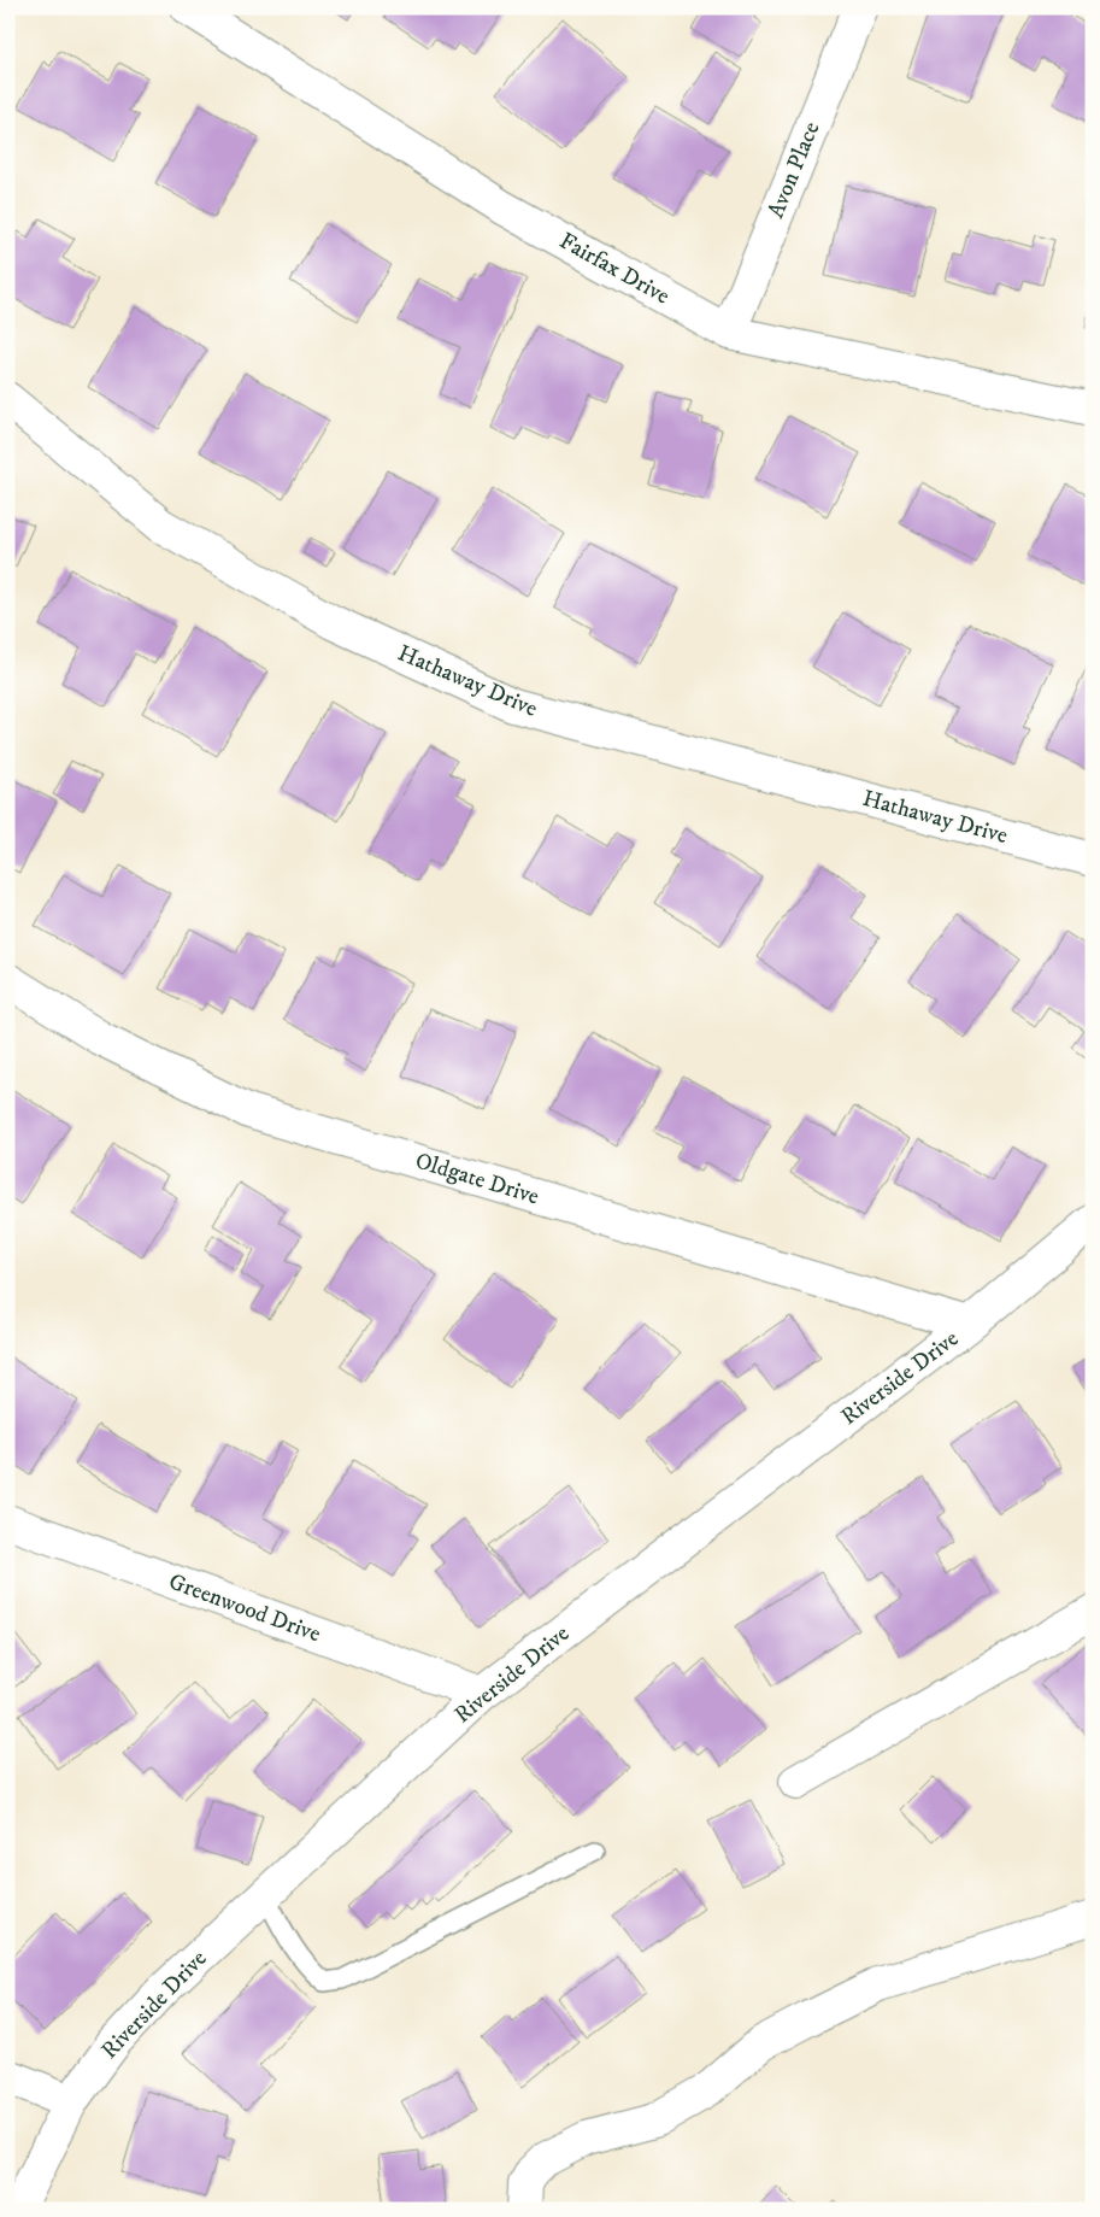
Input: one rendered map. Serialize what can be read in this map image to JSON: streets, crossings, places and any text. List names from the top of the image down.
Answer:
{
  "streets": {
    "street": [
      "Avon Place",
      "Fairfax Drive",
      "Hathaway Drive",
      "Oldgate Drive",
      "Riverside Drive",
      "Greenwood Drive"
    ]
  },
  "crossings": [
    ["Avon Place", "Fairfax Drive"],
    ["Oldgate Drive", "Riverside Drive"],
    ["Riverside Drive", "Greenwood Drive"]
  ]
}
